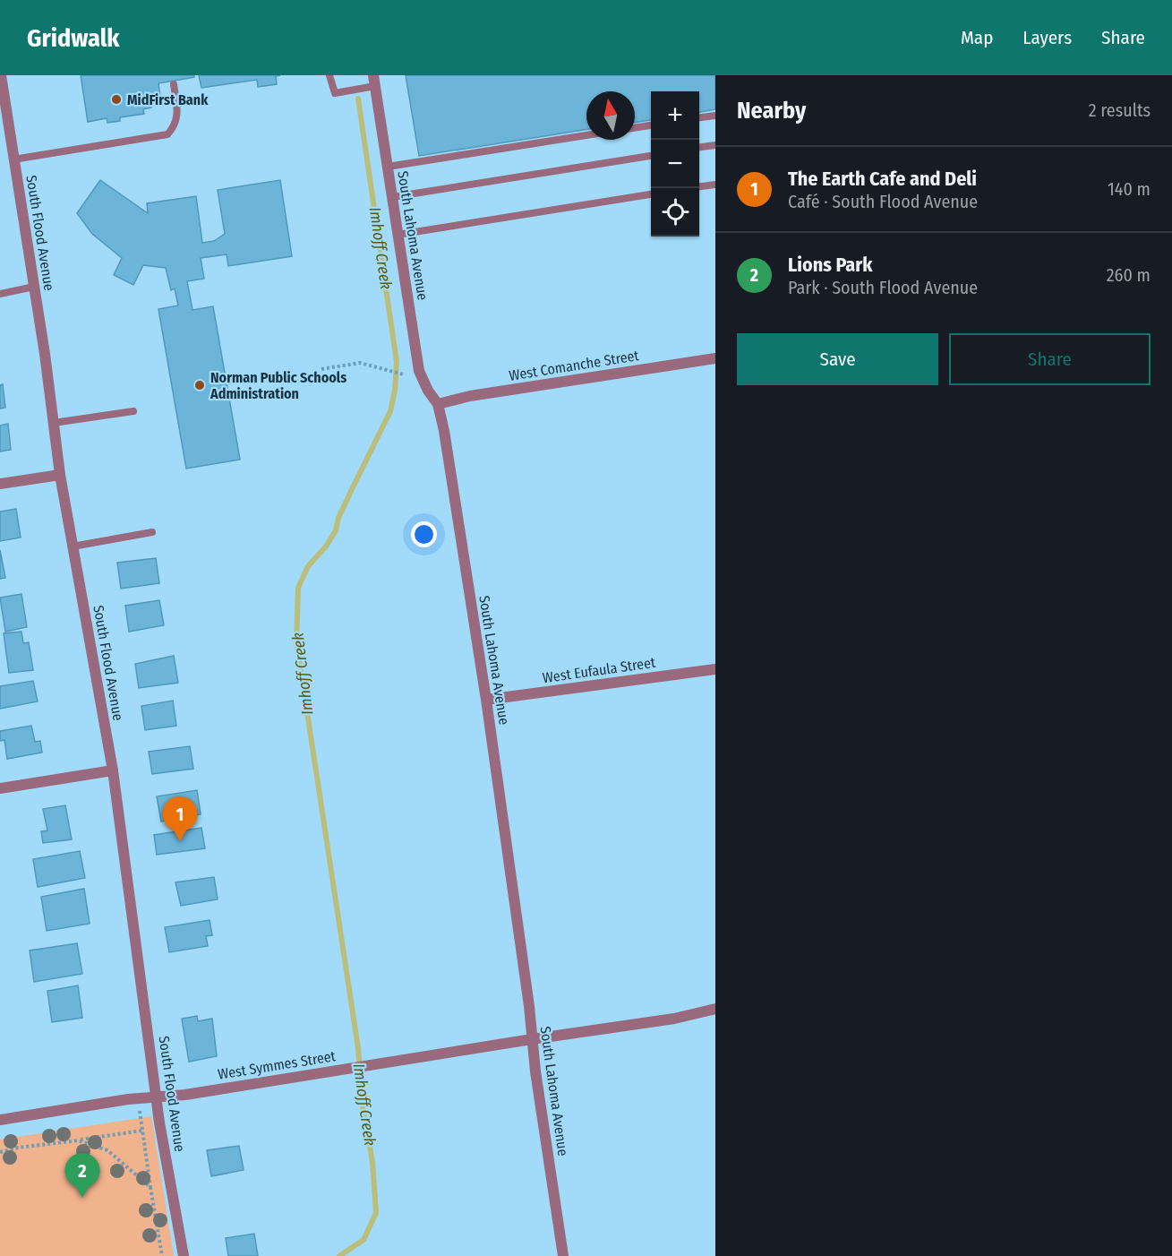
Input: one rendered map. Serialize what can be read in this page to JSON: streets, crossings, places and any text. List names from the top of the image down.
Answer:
{
  "streets": {
    "street": [
      "South Flood Avenue",
      "South Lahoma Avenue",
      "West Comanche Street",
      "West Eufaula Street",
      "West Symmes Street"
    ]
  },
  "crossings": [
    ["South Flood Avenue", "West Symmes Street"],
    ["South Lahoma Avenue", "West Comanche Street"],
    ["South Lahoma Avenue", "West Eufaula Street"],
    ["South Lahoma Avenue", "West Symmes Street"]
  ],
  "water": ["Imhoff Creek"],
  "places": ["MidFirst Bank", "Norman Public Schools Administration"],
  "north": "top",
  "page": {
    "header": "Gridwalk",
    "nav": ["Map", "Layers", "Share"],
    "heading": ["Nearby", "2 results"],
    "map_buttons": ["+", "−"],
    "list": [
      {
        "mark": "1",
        "name": "The Earth Cafe and Deli",
        "note": "Café · South Flood Avenue",
        "value": "140 m"
      },
      {
        "mark": "2",
        "name": "Lions Park",
        "note": "Park · South Flood Avenue",
        "value": "260 m"
      }
    ],
    "buttons": ["Save", "Share"],
    "pins": ["1", "2"]
  }
}
